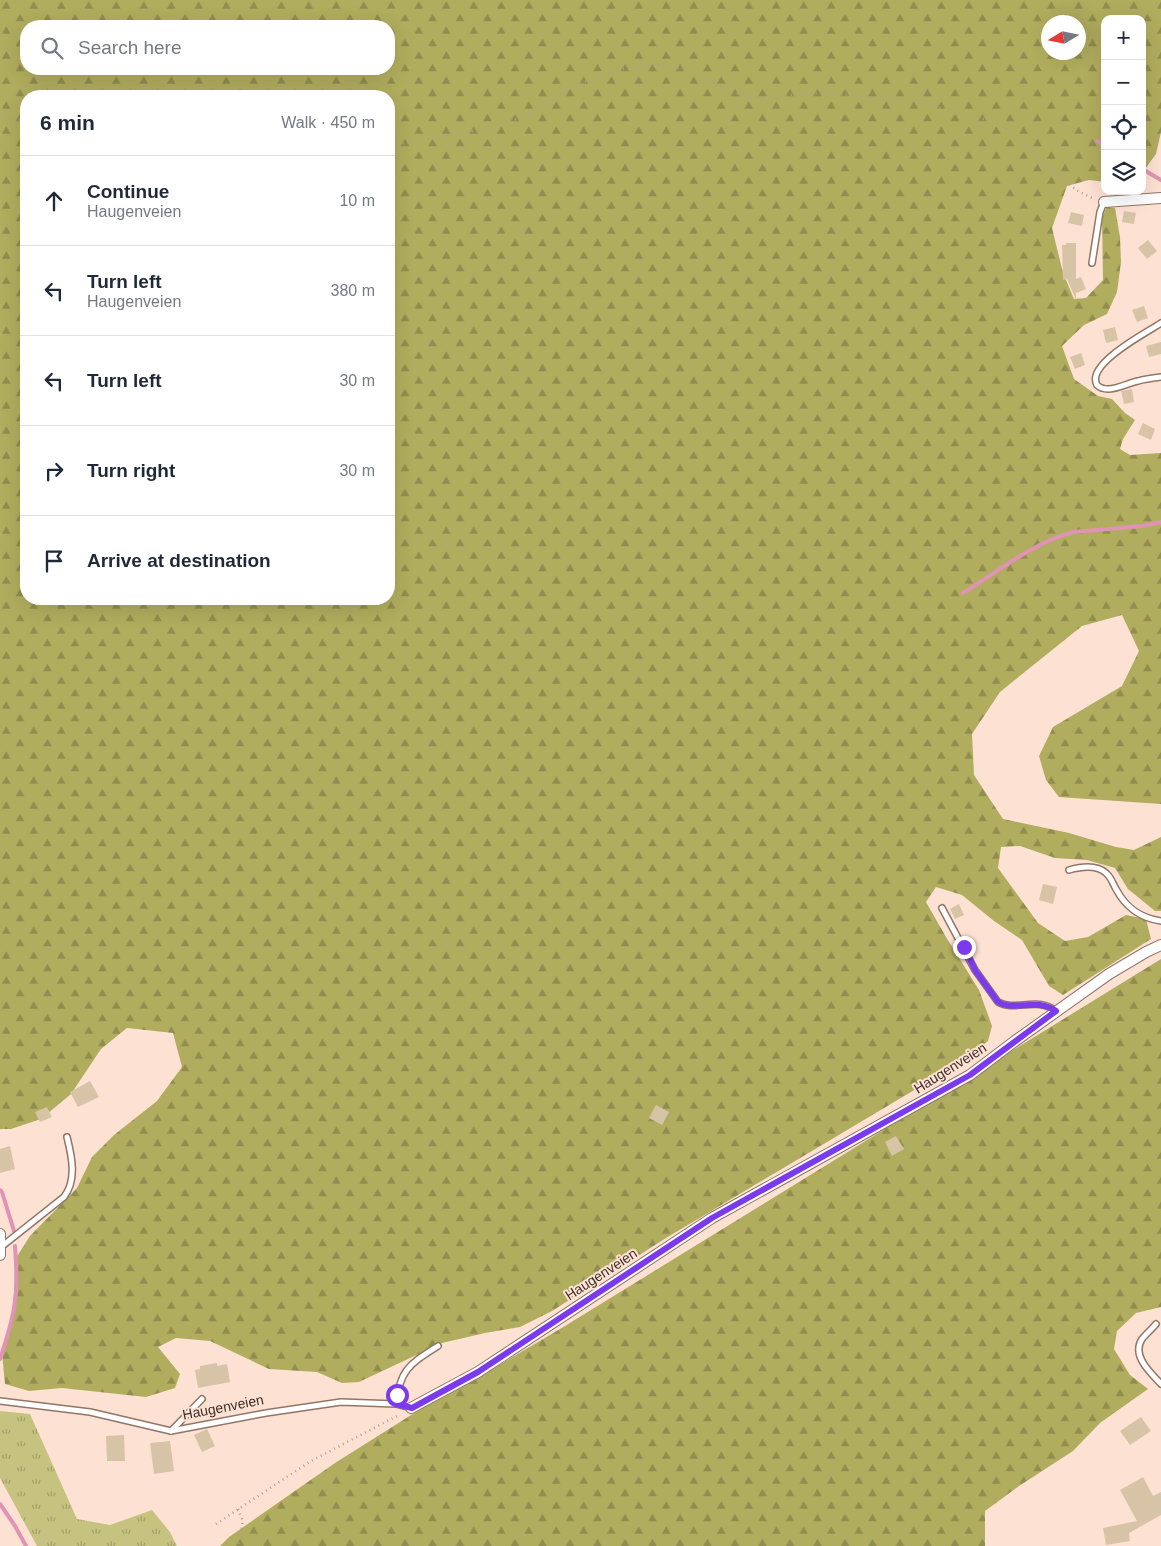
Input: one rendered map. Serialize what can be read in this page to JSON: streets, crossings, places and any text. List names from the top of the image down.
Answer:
{
  "streets": {
    "street": ["Haugenveien"]
  },
  "north": "left",
  "page": {
    "map_buttons": ["+", "−"],
    "search": "Search here",
    "heading": ["6 min", "Walk · 450 m"],
    "list": [
      ["Continue", "Haugenveien", "10 m"],
      ["Turn left", "Haugenveien", "380 m"],
      ["Turn left", "30 m"],
      ["Turn right", "30 m"],
      "Arrive at destination"
    ]
  }
}
